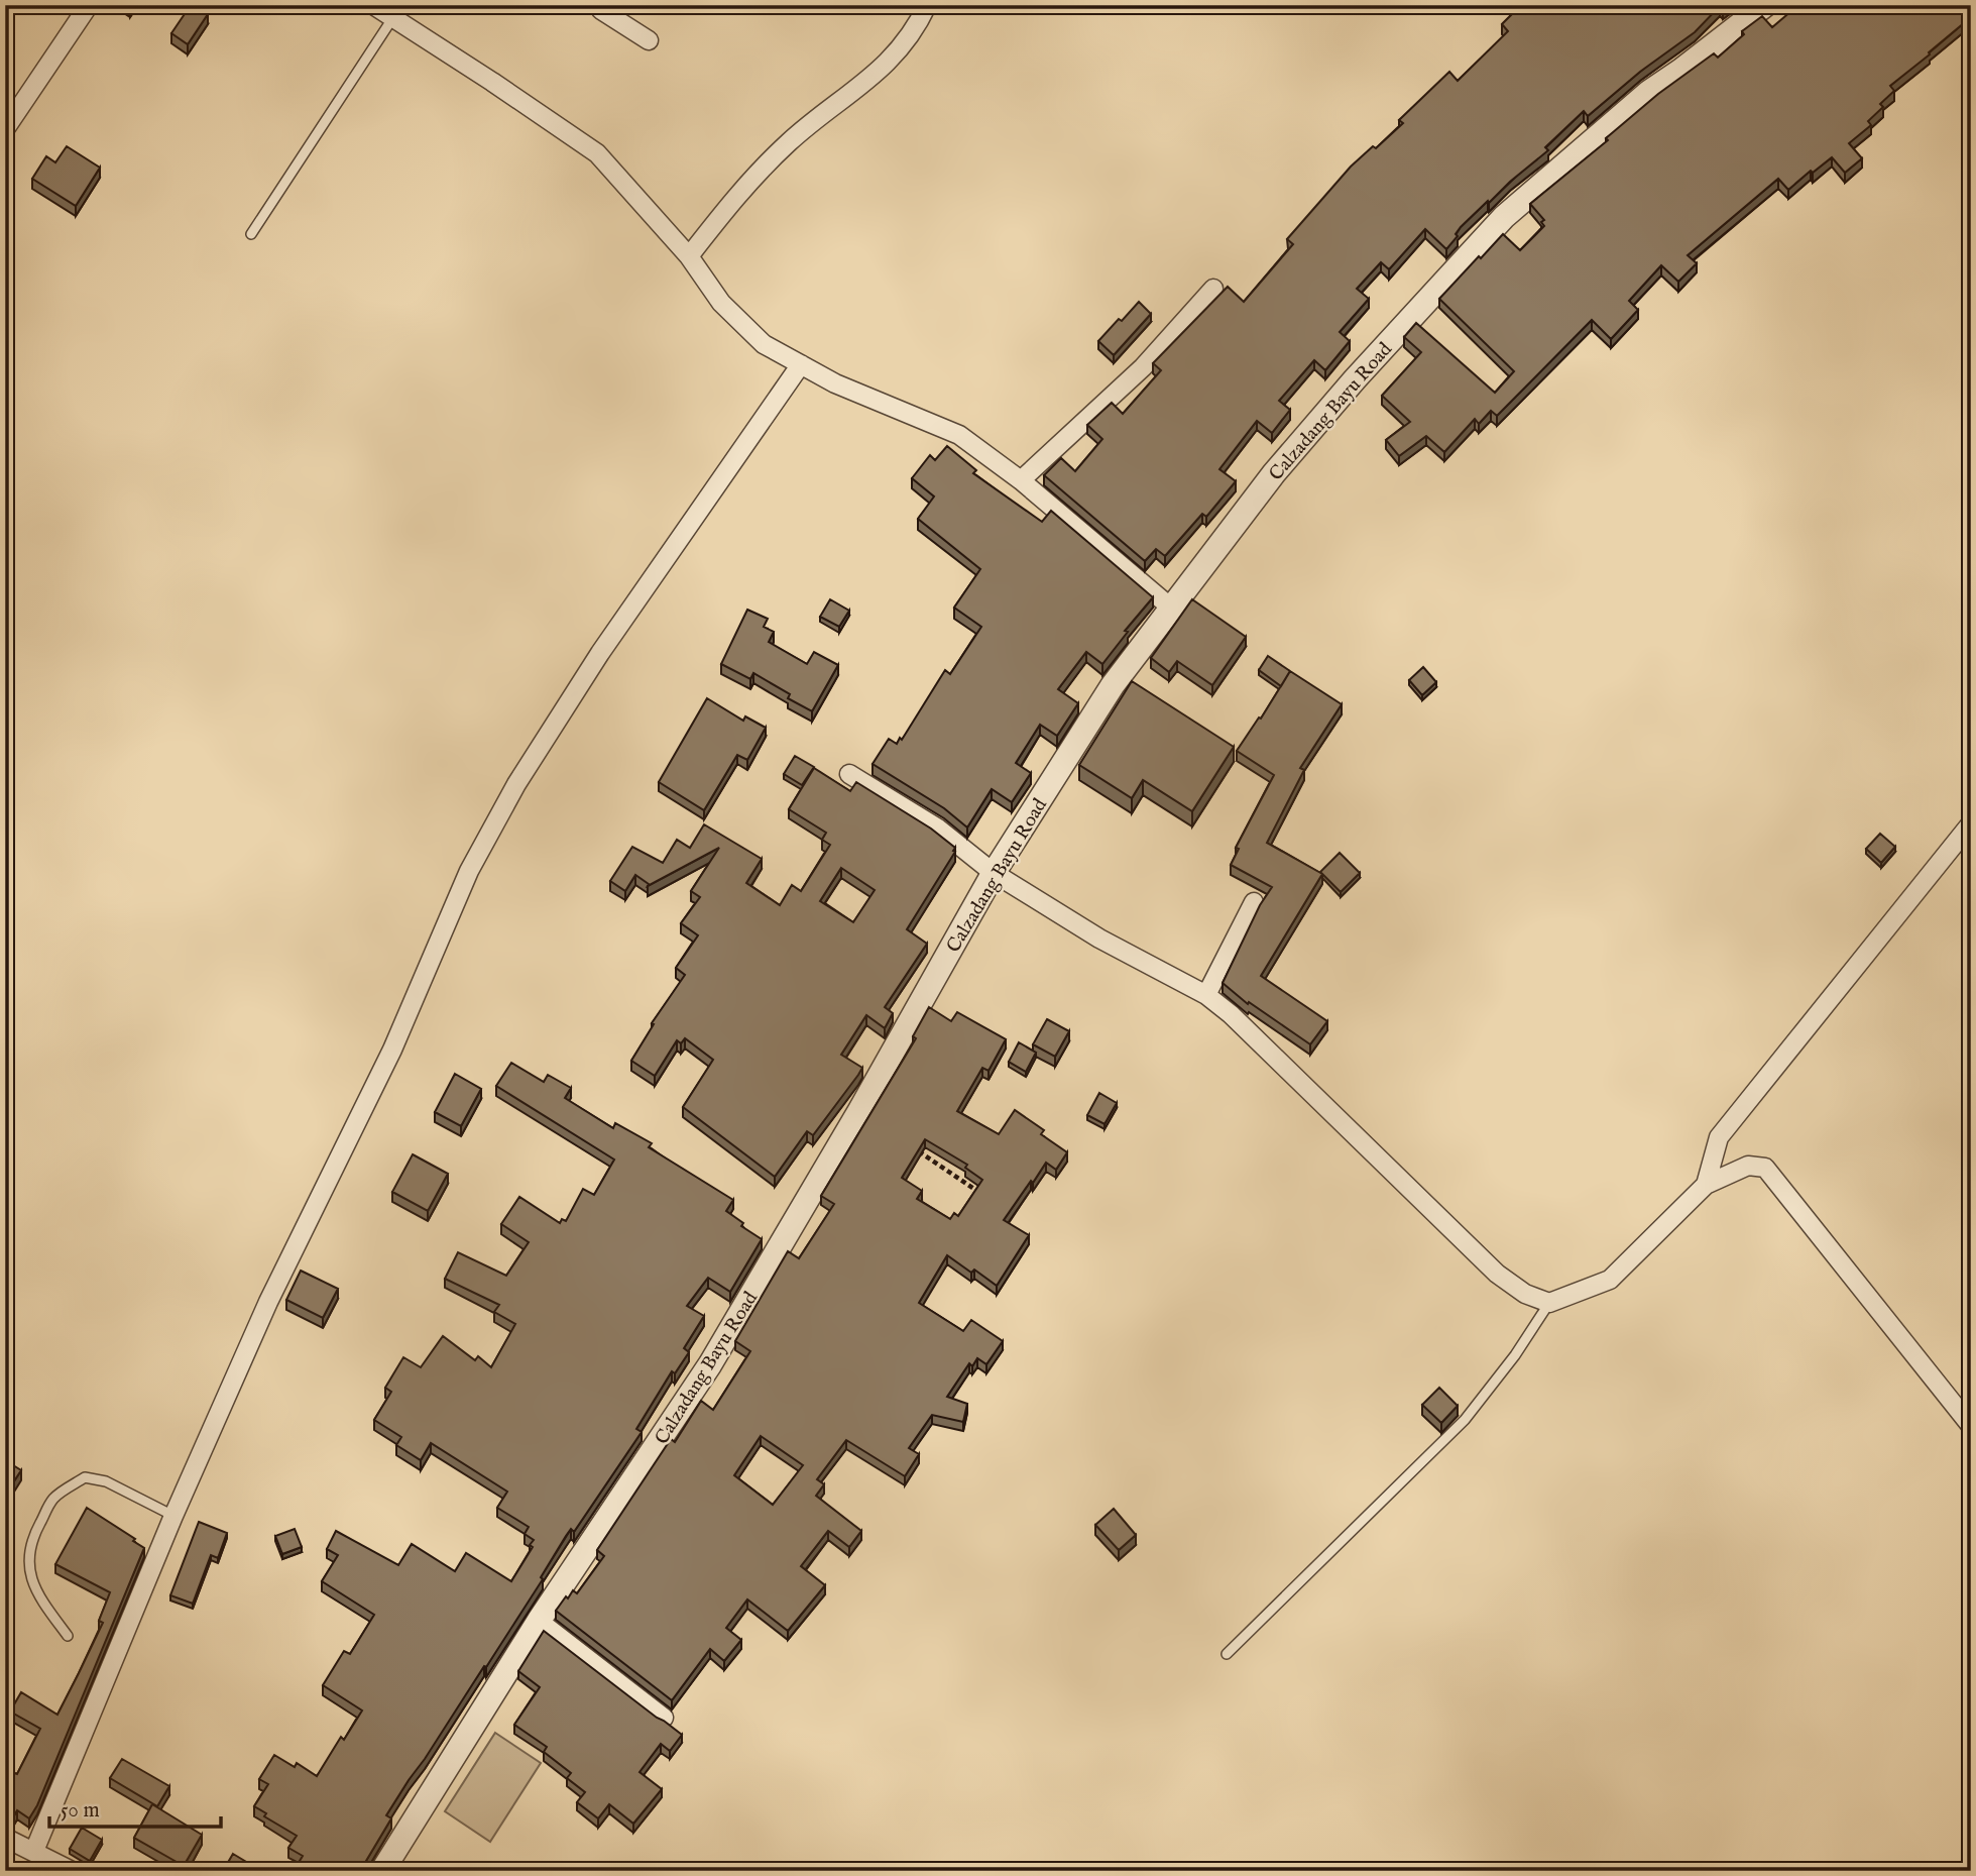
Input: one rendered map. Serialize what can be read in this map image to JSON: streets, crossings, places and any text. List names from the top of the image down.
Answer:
{
  "streets": {
    "street": ["Calzadang Bayu Road"]
  },
  "scale_bar": "50 m"
}
